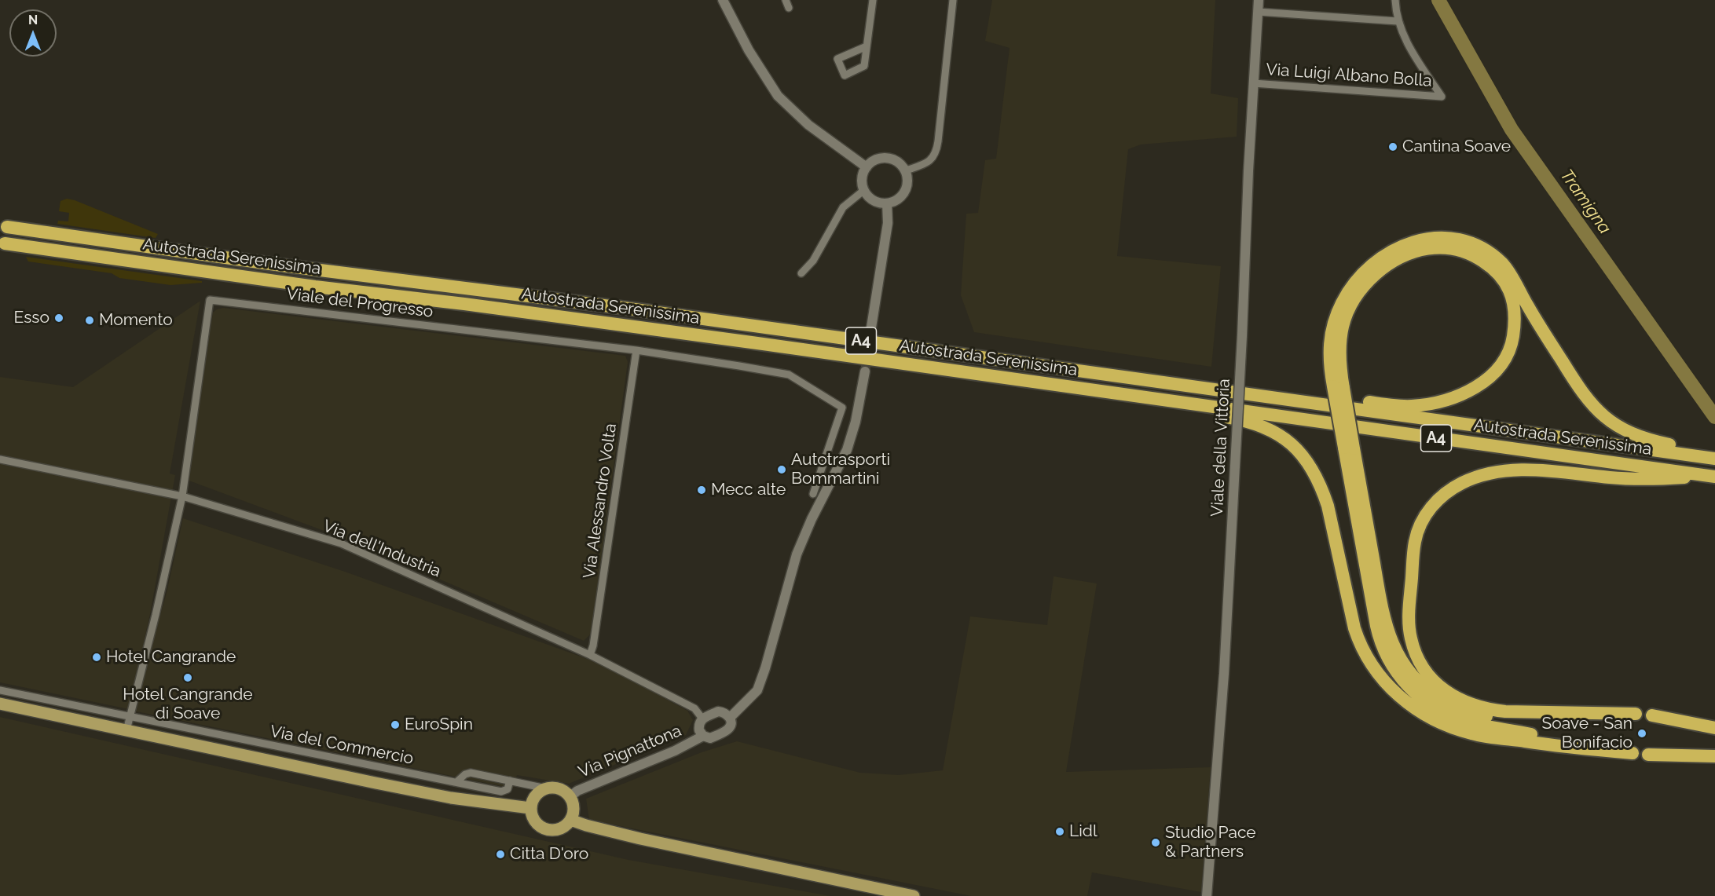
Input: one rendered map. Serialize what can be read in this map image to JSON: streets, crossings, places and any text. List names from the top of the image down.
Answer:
{
  "streets": {
    "highway": ["Autostrada Serenissima", "A4"],
    "street": [
      "Via Luigi Albano Bolla",
      "Viale del Progresso",
      "Viale della Vittoria",
      "Via Alessandro Volta",
      "Via dell'Industria",
      "Via del Commercio",
      "Via Pignattona"
    ]
  },
  "crossings": [
    ["Via Luigi Albano Bolla", "Viale della Vittoria"],
    ["Viale del Progresso", "Via Alessandro Volta"],
    ["Viale del Progresso", "Via dell'Industria"],
    ["Viale del Progresso", "Via del Commercio"],
    ["Via Alessandro Volta", "Via dell'Industria"],
    ["Via dell'Industria", "Via Pignattona"]
  ],
  "water": ["Tramigna"],
  "places": [
    "Cantina Soave",
    "Esso",
    "Momento",
    "Autotrasporti Bommartini",
    "Mecc alte",
    "Hotel Cangrande",
    "Hotel Cangrande di Soave",
    "EuroSpin",
    "Soave - San Bonifacio",
    "Lidl",
    "Studio Pace & Partners",
    "Citta D'oro"
  ],
  "north": "top"
}
